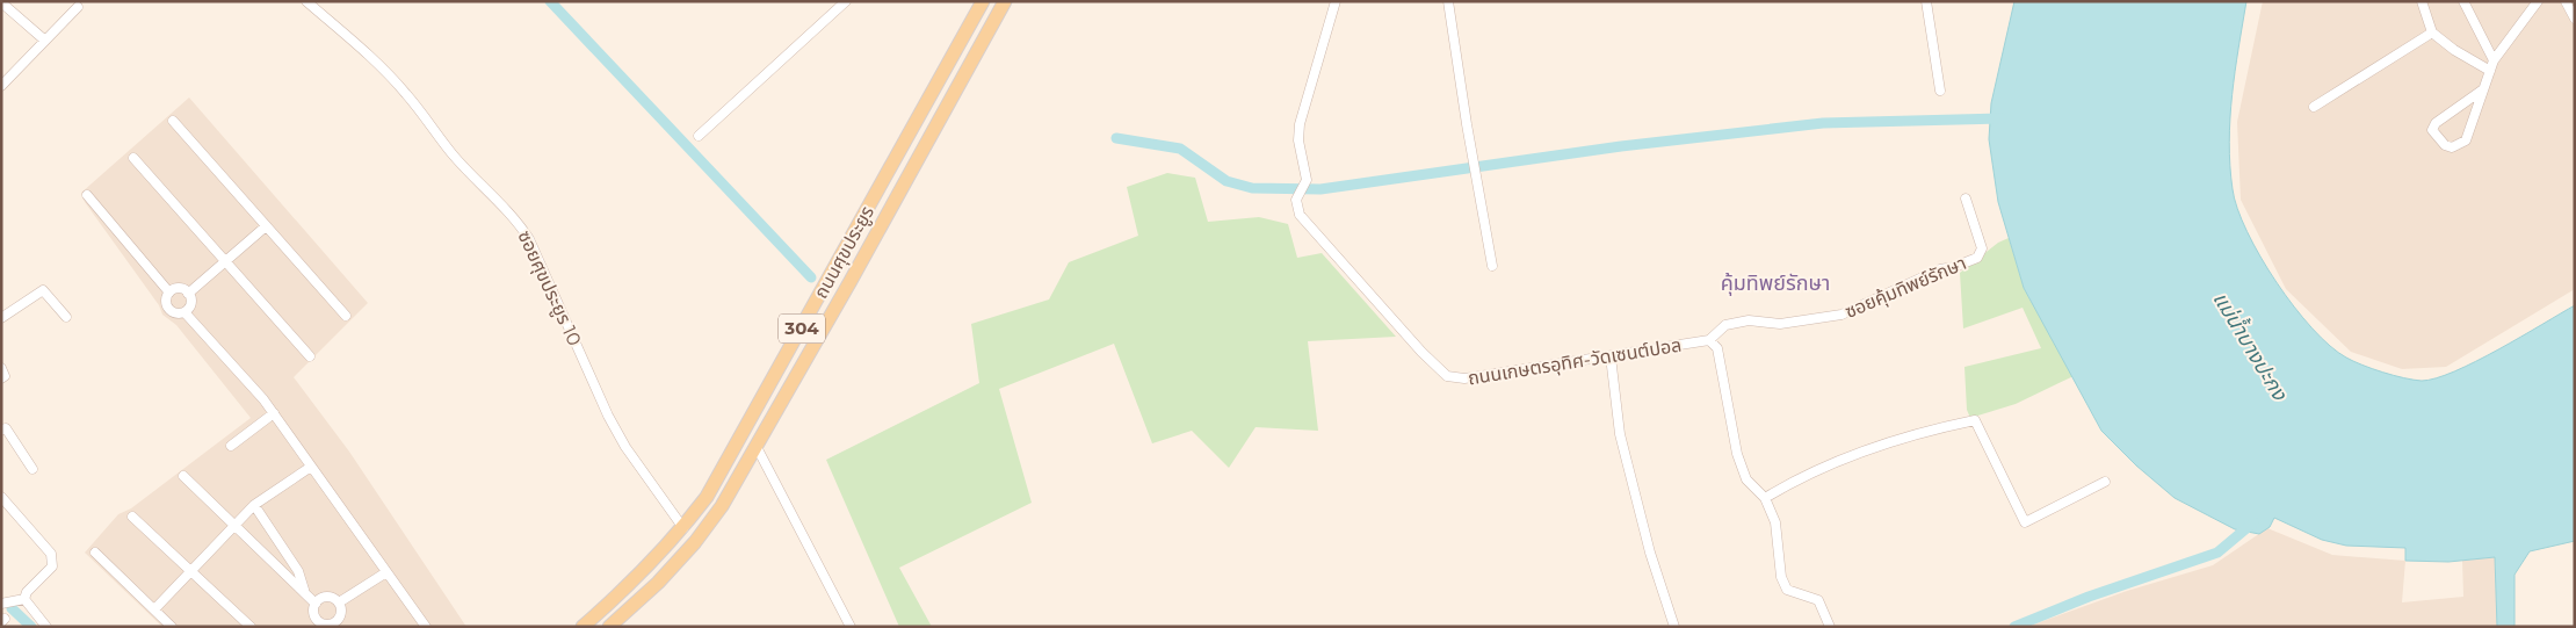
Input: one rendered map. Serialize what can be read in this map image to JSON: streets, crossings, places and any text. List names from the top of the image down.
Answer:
{
  "streets": {
    "main road": ["ถนนศุขประยูร", "304"],
    "street": ["ซอยคุ้มทิพย์รักษา", "ซอยศุขประยูร 10", "ถนนเกษตรอุทิศ-วัดเซนต์ปอล"]
  },
  "crossings": [
    ["ถนนศุขประยูร", "ซอยศุขประยูร 10"],
    ["ซอยคุ้มทิพย์รักษา", "ถนนเกษตรอุทิศ-วัดเซนต์ปอล"]
  ],
  "districts": ["คุ้มทิพย์รักษา"],
  "water": ["แม่น้ำบางปะกง"]
}
